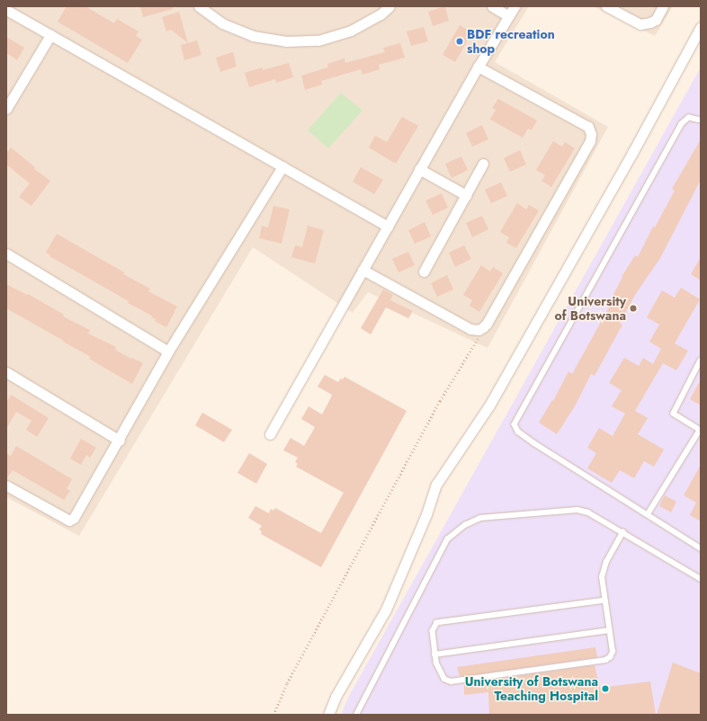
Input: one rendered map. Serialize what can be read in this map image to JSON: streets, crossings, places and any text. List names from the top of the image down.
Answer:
{
  "places": ["BDF recreation shop", "University of Botswana", "University of Botswana Teaching Hospital"]
}
